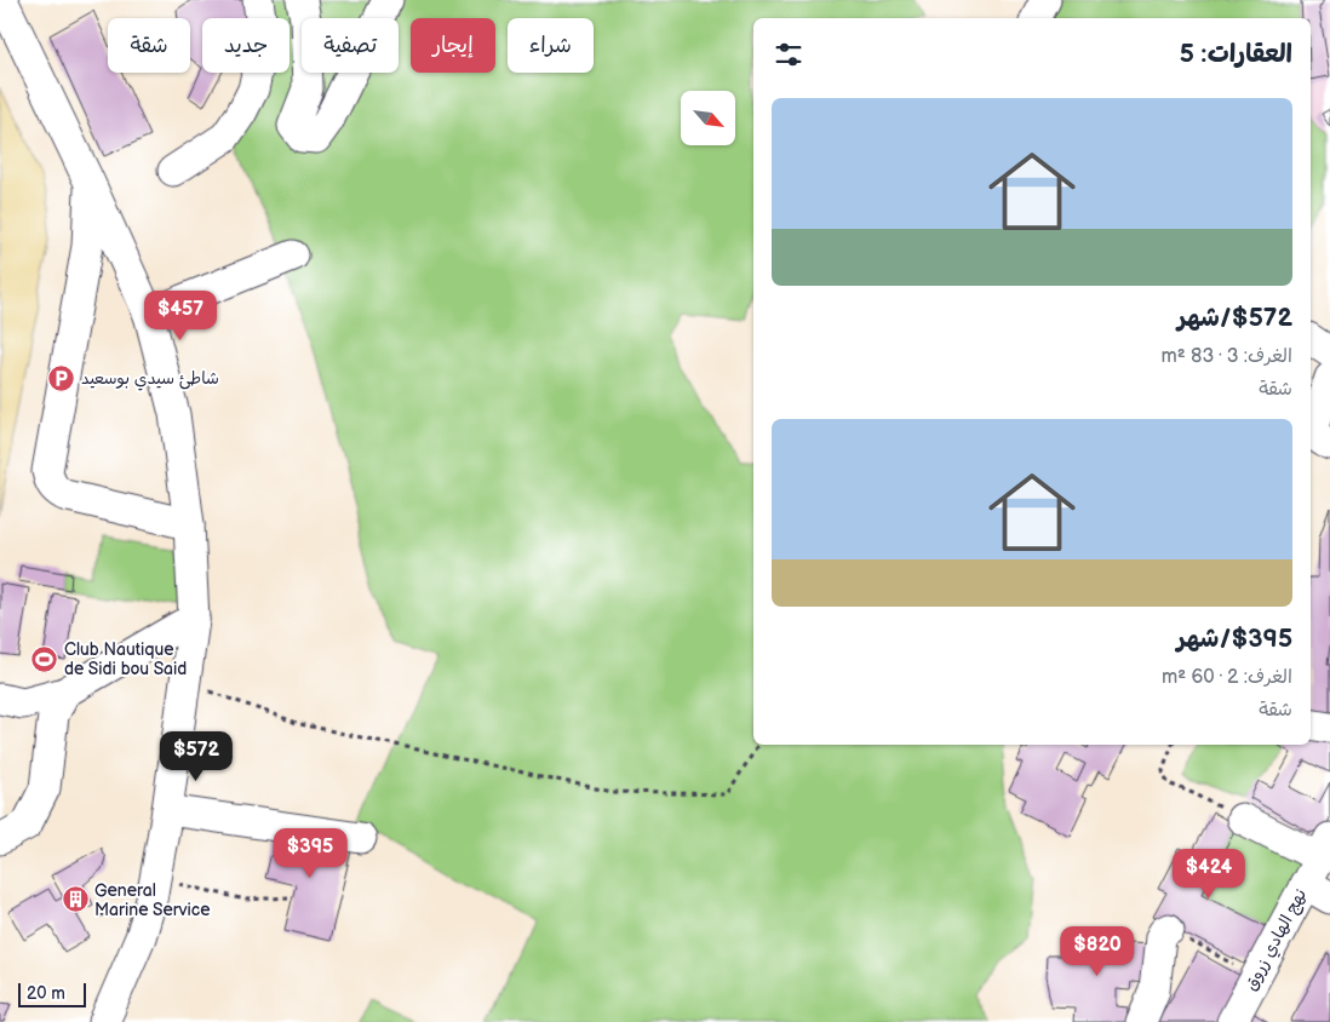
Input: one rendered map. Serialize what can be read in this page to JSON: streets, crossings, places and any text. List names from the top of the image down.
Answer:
{
  "streets": {
    "street": ["نهج الهادي زروق"]
  },
  "places": {
    "parking": ["شاطئ سيدي بوسعيد"],
    "sports": ["Club Nautique de Sidi bou Said"],
    "building": ["General Marine Service"]
  },
  "scale_bar": "20 m",
  "north": "bottom right",
  "page": {
    "chip": [
      "شراء",
      "إيجار",
      "تصفية",
      "جديد",
      "شقة"
    ],
    "heading": "العقارات: 5",
    "list": [
      {
        "name": "$572/شهر",
        "note": "الغرف: 3 · 83 m² · شقة"
      },
      {
        "name": "$395/شهر",
        "note": "الغرف: 2 · 60 m² · شقة"
      }
    ],
    "price": [
      "$457",
      "$572",
      "$395",
      "$424",
      "$820"
    ],
    "scale": "20 m"
  }
}
